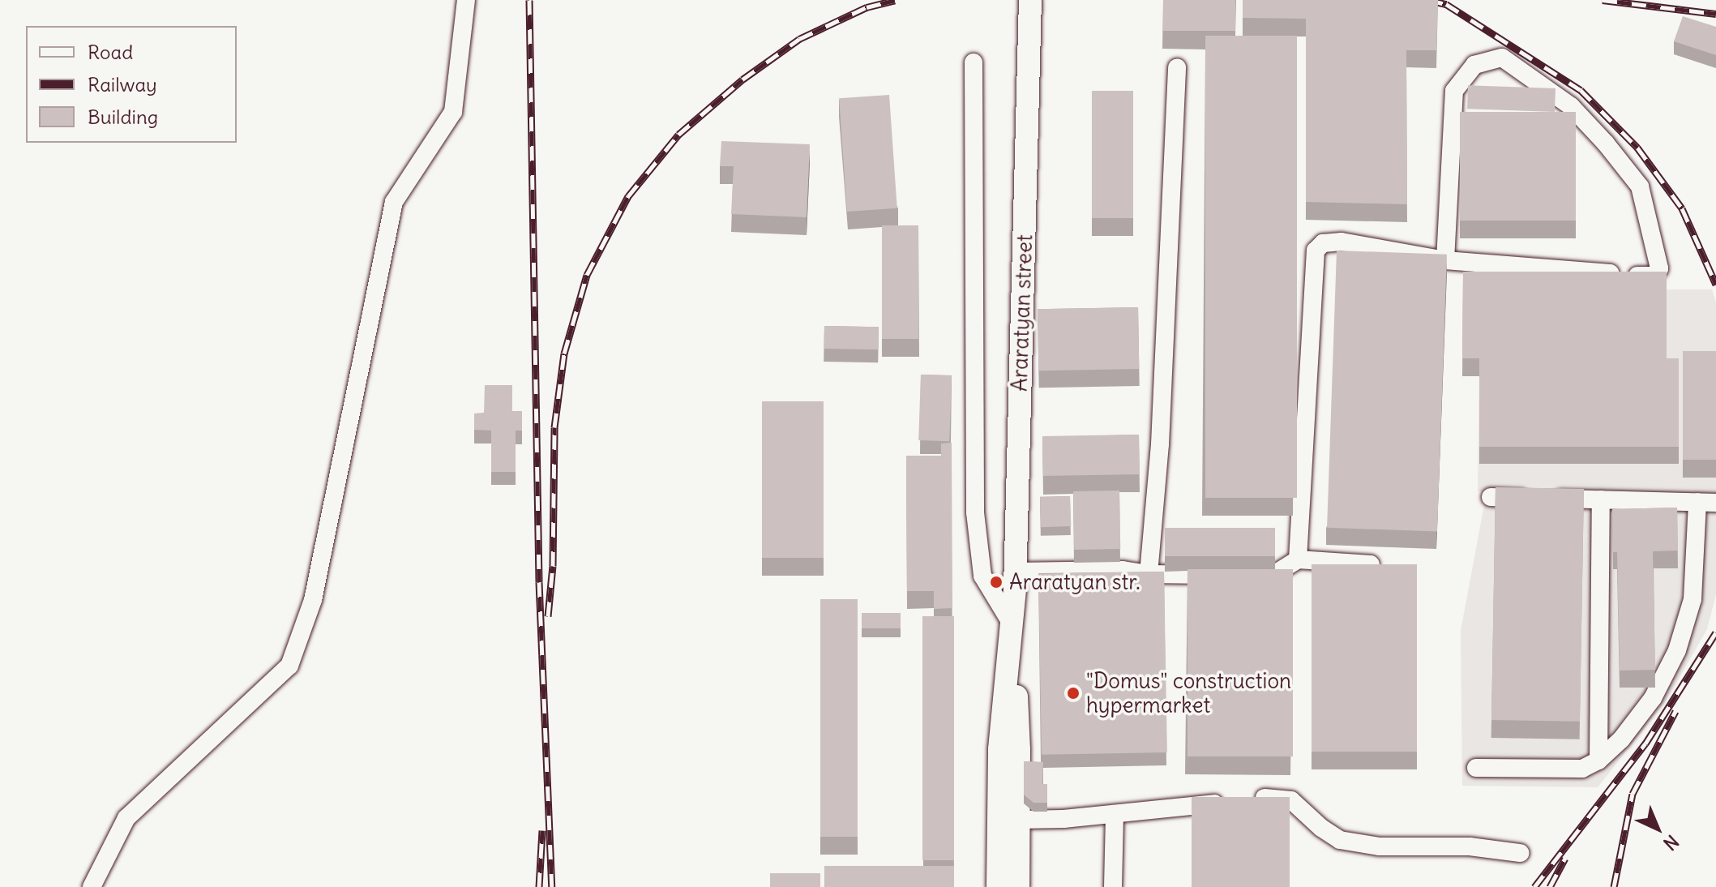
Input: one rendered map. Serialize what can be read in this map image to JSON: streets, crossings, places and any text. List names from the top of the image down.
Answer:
{
  "streets": {
    "main road": ["Araratyan street"]
  },
  "places": ["Araratyan str.", "\"Domus\" construction hypermarket"],
  "legend": ["Road", "Railway", "Building"],
  "north": "bottom right"
}
